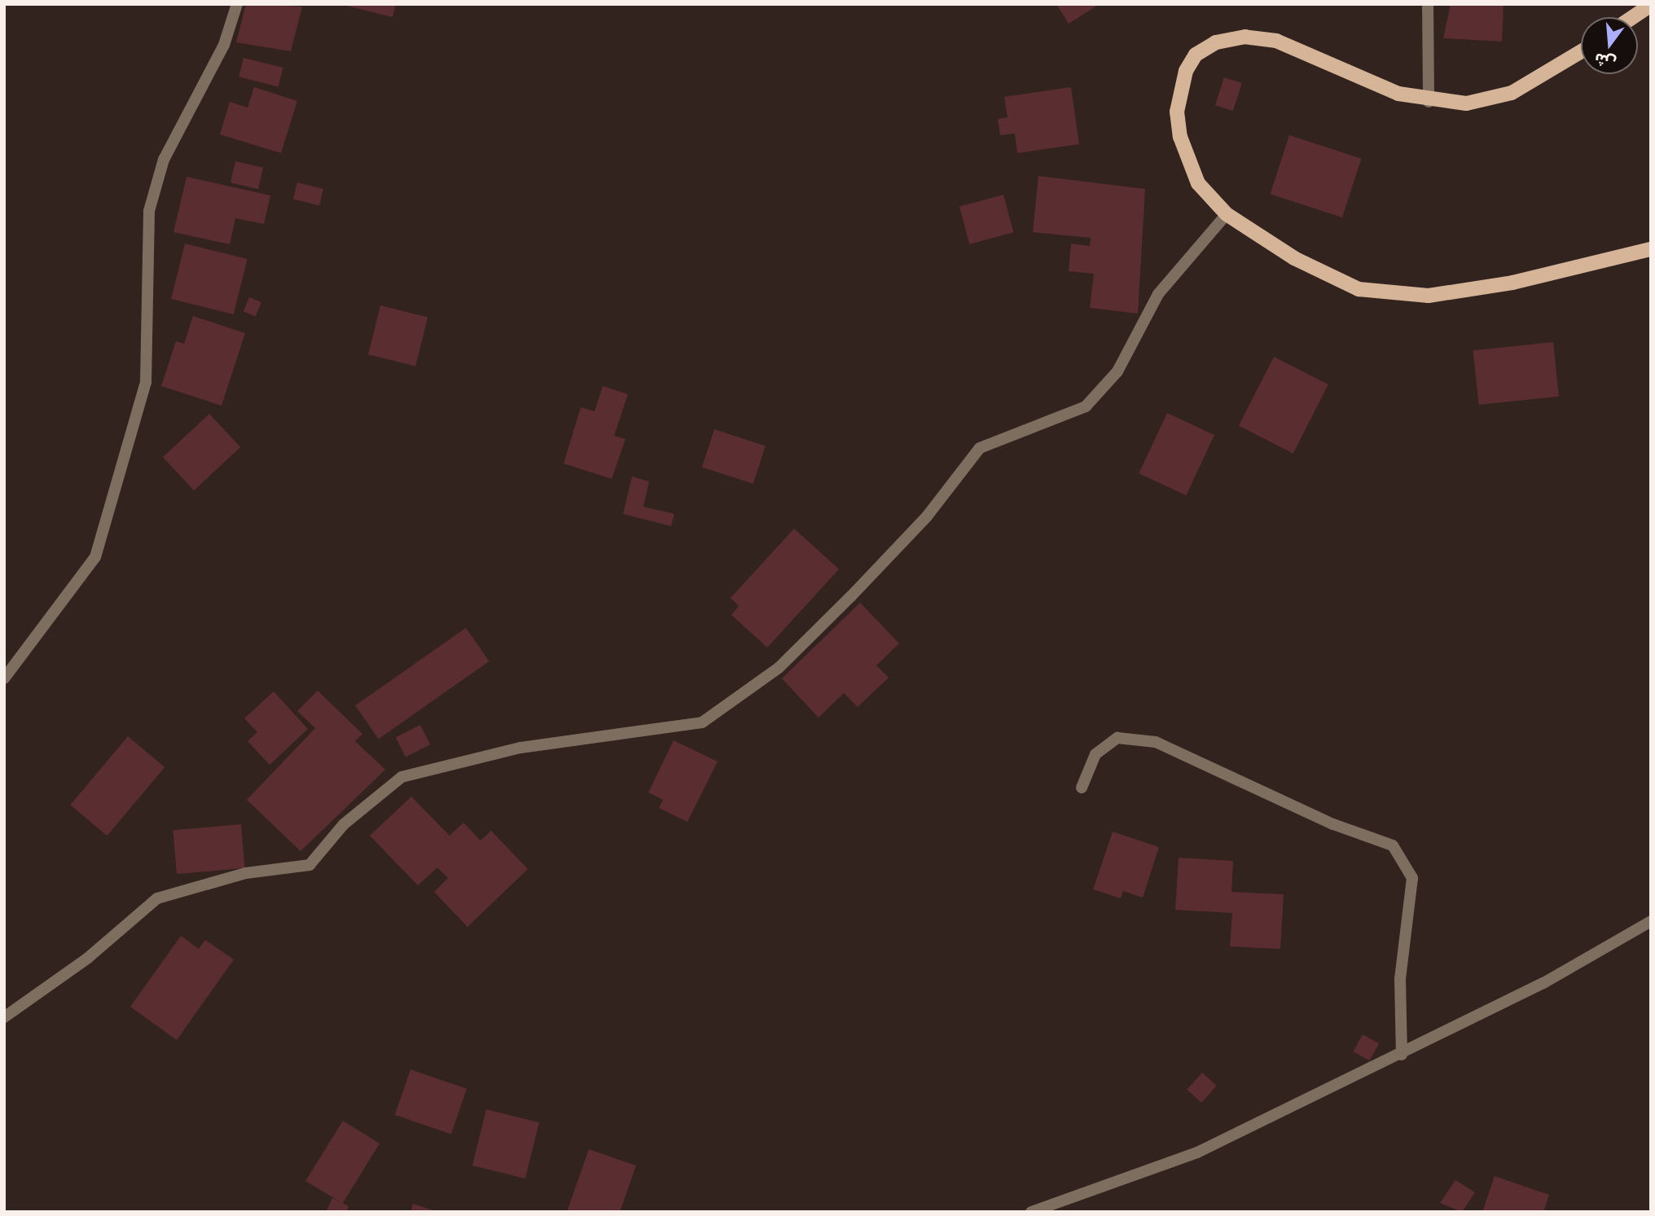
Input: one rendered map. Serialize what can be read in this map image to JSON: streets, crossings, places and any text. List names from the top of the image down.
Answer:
{
  "north": "bottom"
}
